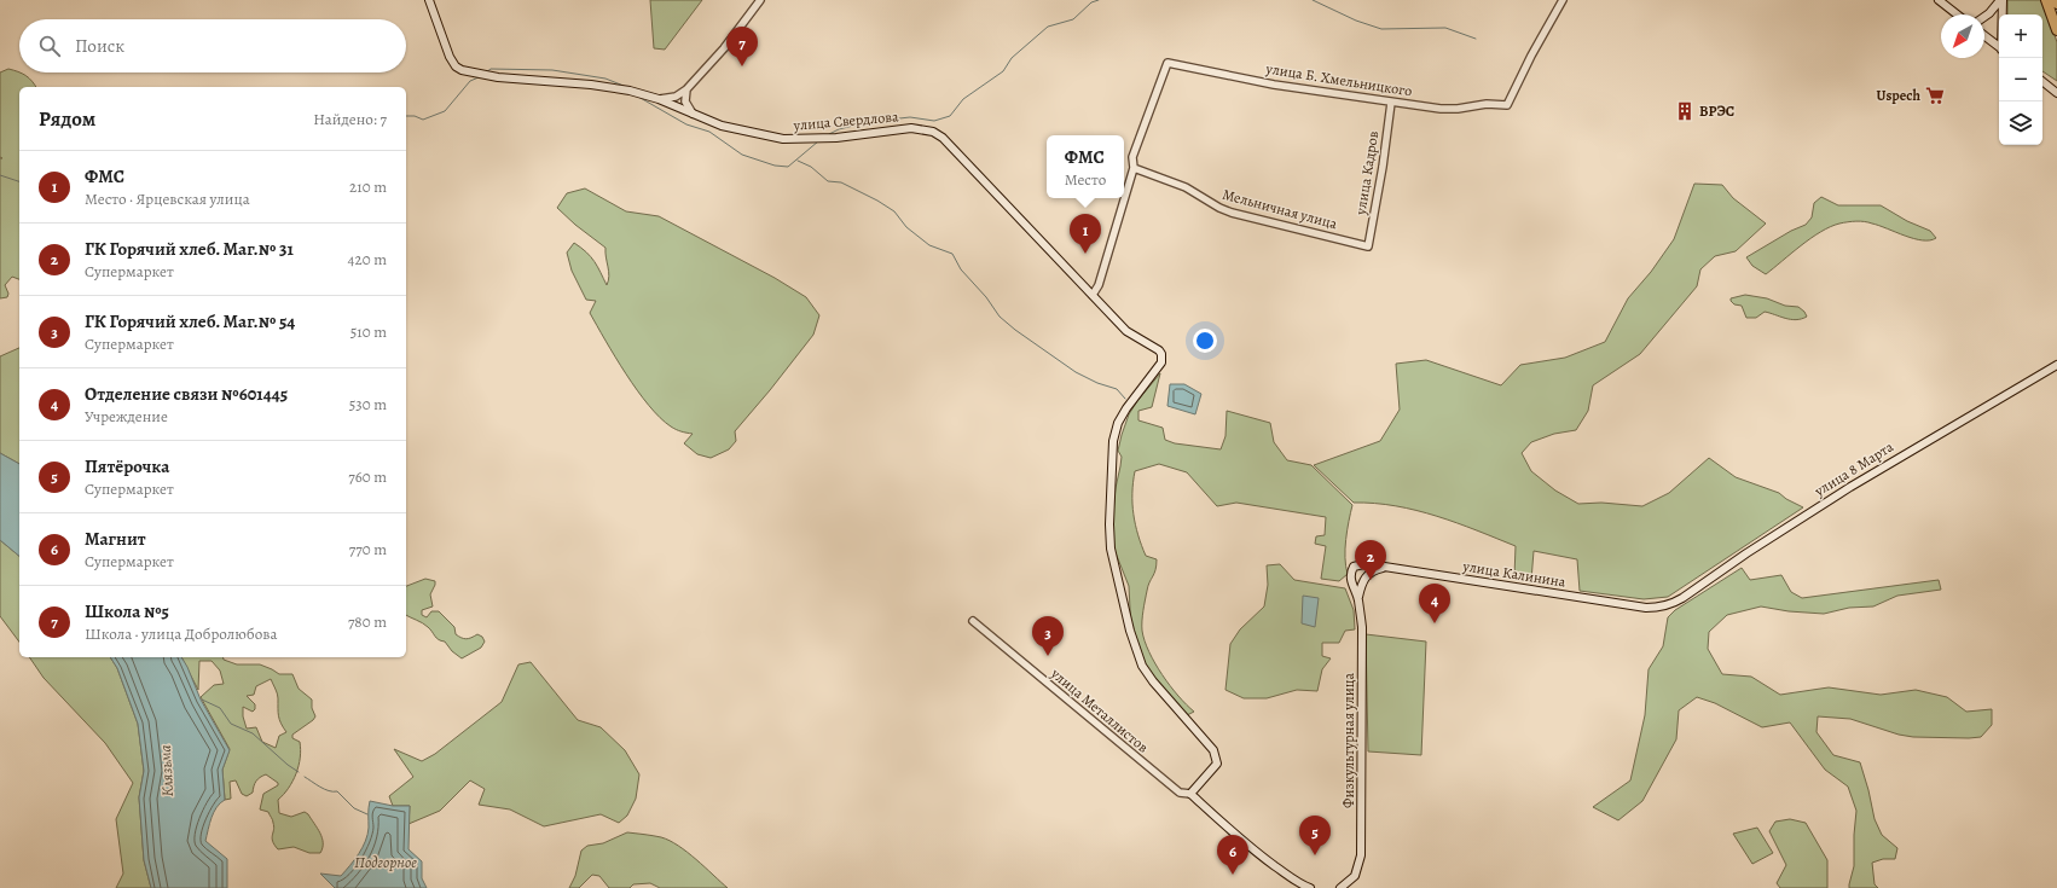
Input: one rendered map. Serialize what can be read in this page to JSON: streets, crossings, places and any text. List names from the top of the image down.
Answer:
{
  "streets": {
    "main road": [
      "улица Свердлова",
      "улица 8 Марта",
      "улица Калинина",
      "Физкультурная улица"
    ],
    "street": [
      "улица Б. Хмельницкого",
      "улица Кадров",
      "Мельничная улица",
      "улица Металлистов"
    ]
  },
  "crossings": [
    ["улица Б. Хмельницкого", "улица Кадров"],
    ["улица Б. Хмельницкого", "Мельничная улица"],
    ["улица Свердлова", "улица Металлистов"],
    ["улица Кадров", "Мельничная улица"],
    ["улица 8 Марта", "улица Калинина"],
    ["улица Калинина", "Физкультурная улица"]
  ],
  "water": ["Клязьма", "Подгорное"],
  "places": {
    "supermarket": ["Uspech"],
    "building": ["ВРЭС"]
  },
  "north": "bottom left",
  "page": {
    "map_buttons": ["+", "−"],
    "search": "Поиск",
    "pins": [
      "7",
      "1",
      "2",
      "4",
      "3",
      "5",
      "6"
    ],
    "heading": ["Рядом", "Найдено: 7"],
    "popup": ["ФМС", "Место"],
    "list": [
      {
        "mark": "1",
        "name": "ФМС",
        "note": "Место · Ярцевская улица",
        "value": "210 m"
      },
      {
        "mark": "2",
        "name": "ГК Горячий хлеб. Маг.№ 31",
        "note": "Супермаркет",
        "value": "420 m"
      },
      {
        "mark": "3",
        "name": "ГК Горячий хлеб. Маг.№ 54",
        "note": "Супермаркет",
        "value": "510 m"
      },
      {
        "mark": "4",
        "name": "Отделение связи №601445",
        "note": "Учреждение",
        "value": "530 m"
      },
      {
        "mark": "5",
        "name": "Пятёрочка",
        "note": "Супермаркет",
        "value": "760 m"
      },
      {
        "mark": "6",
        "name": "Магнит",
        "note": "Супермаркет",
        "value": "770 m"
      },
      {
        "mark": "7",
        "name": "Школа №5",
        "note": "Школа · улица Добролюбова",
        "value": "780 m"
      }
    ]
  }
}
